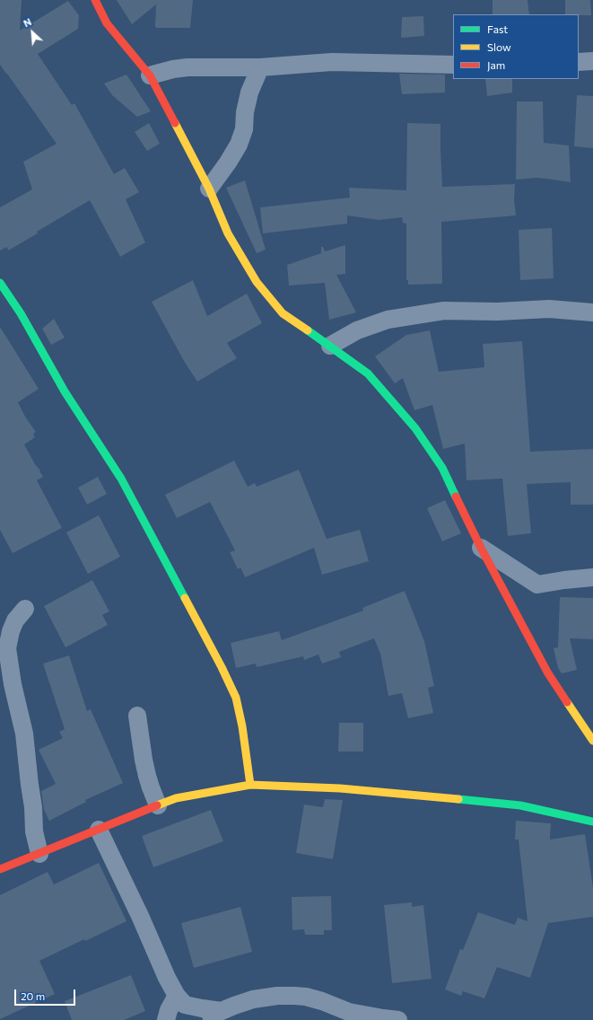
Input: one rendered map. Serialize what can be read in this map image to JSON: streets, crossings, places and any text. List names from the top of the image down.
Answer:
{
  "legend": ["Fast", "Slow", "Jam"],
  "scale_bar": "20 m",
  "north": "top left"
}
